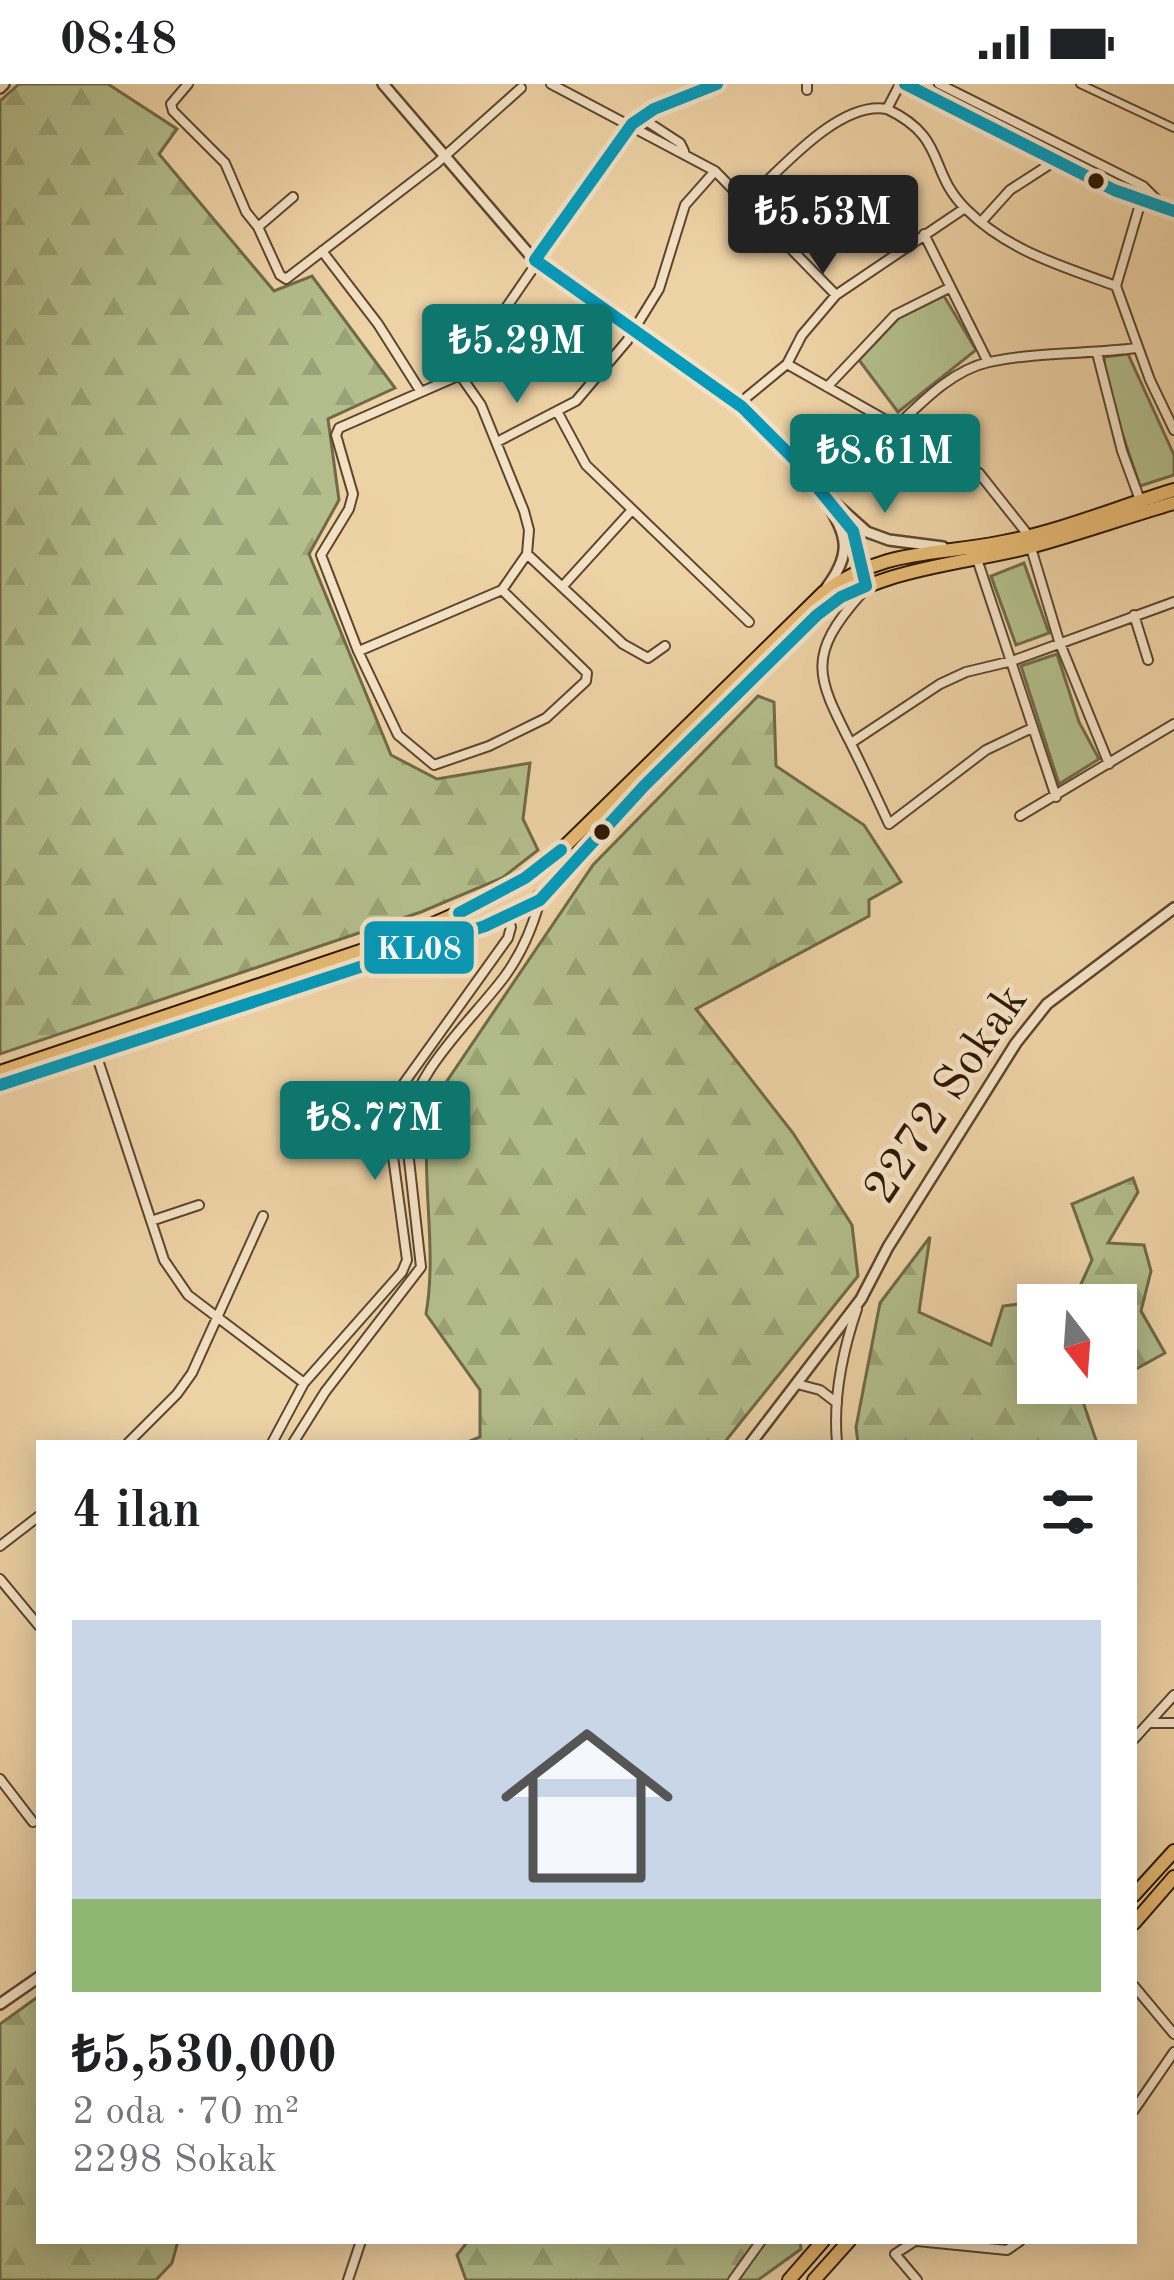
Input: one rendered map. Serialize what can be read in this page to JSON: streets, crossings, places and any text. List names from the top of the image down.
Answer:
{
  "streets": {
    "street": ["2272 Sokak"]
  },
  "lines": ["transit line KL08"],
  "north": "bottom",
  "page": {
    "status": "08:48",
    "price": [
      "₺5.53M",
      "₺5.29M",
      "₺8.61M",
      "₺8.77M"
    ],
    "heading": "4 ilan",
    "list": [
      {
        "name": "₺5,530,000",
        "note": "2 oda · 70 m² · 2298 Sokak"
      }
    ]
  }
}
